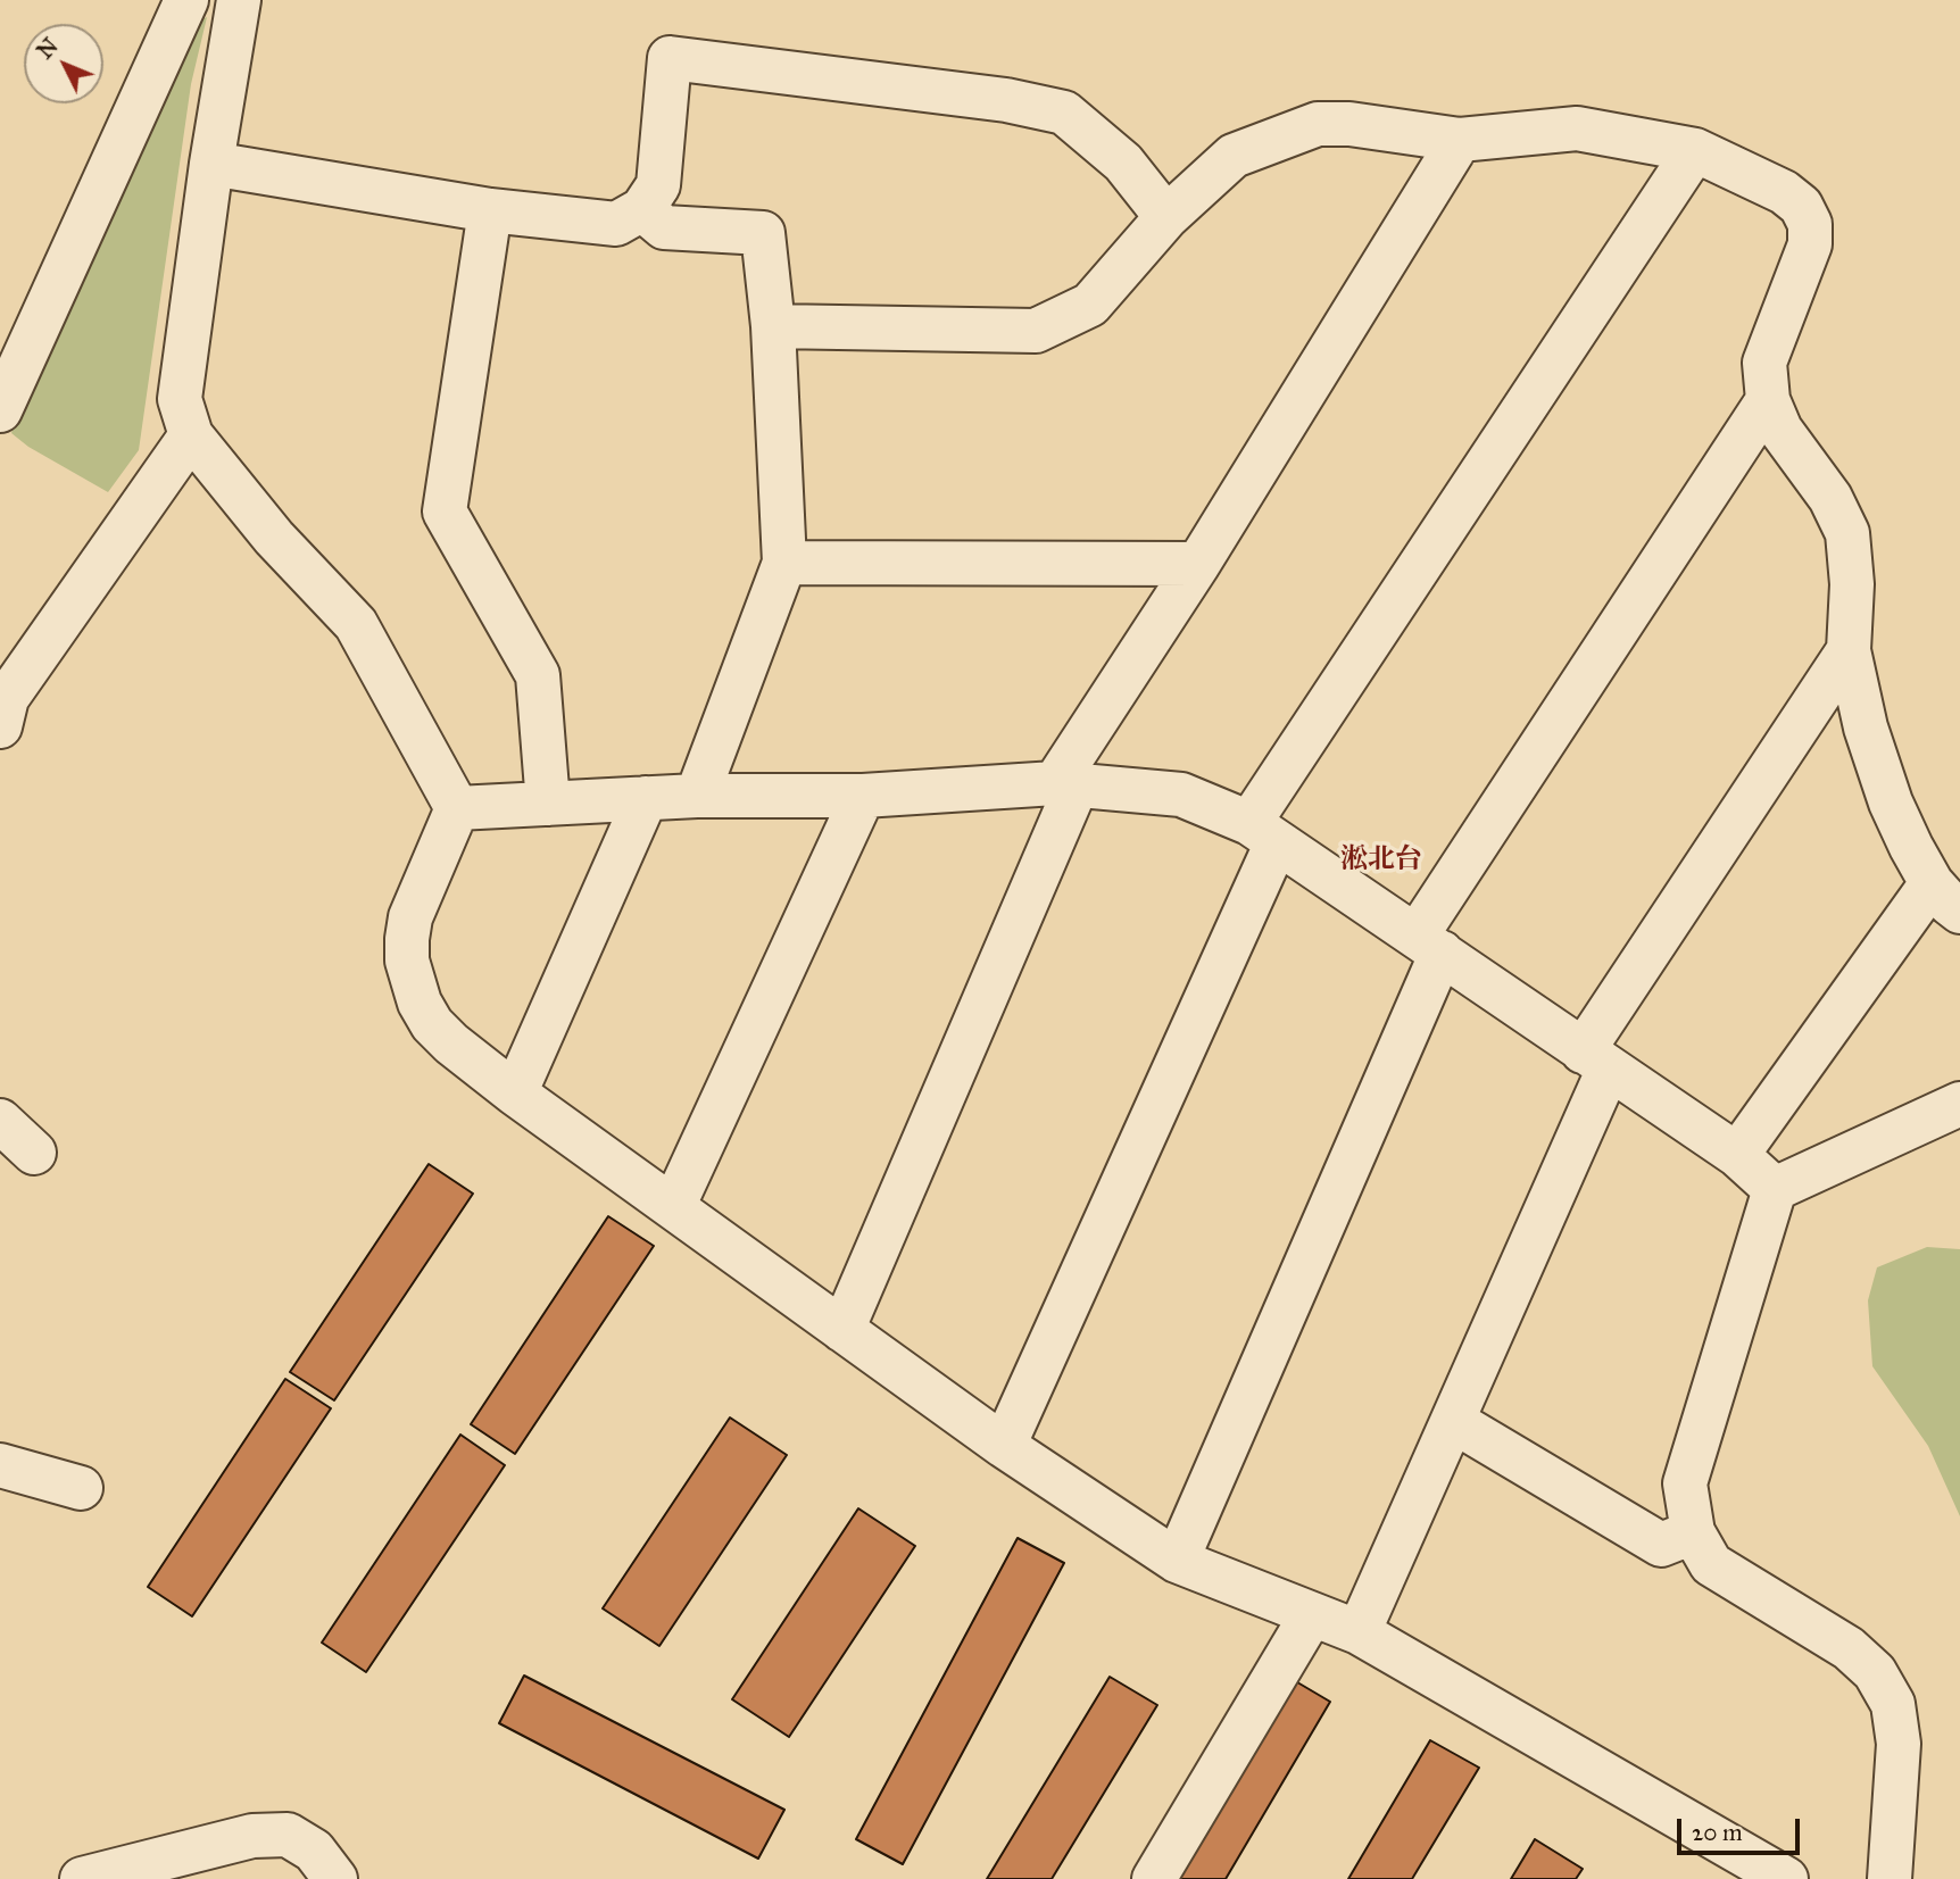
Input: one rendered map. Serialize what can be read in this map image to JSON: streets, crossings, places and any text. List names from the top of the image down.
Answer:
{
  "districts": ["淞北台"],
  "scale_bar": "20 m",
  "north": "top left"
}
